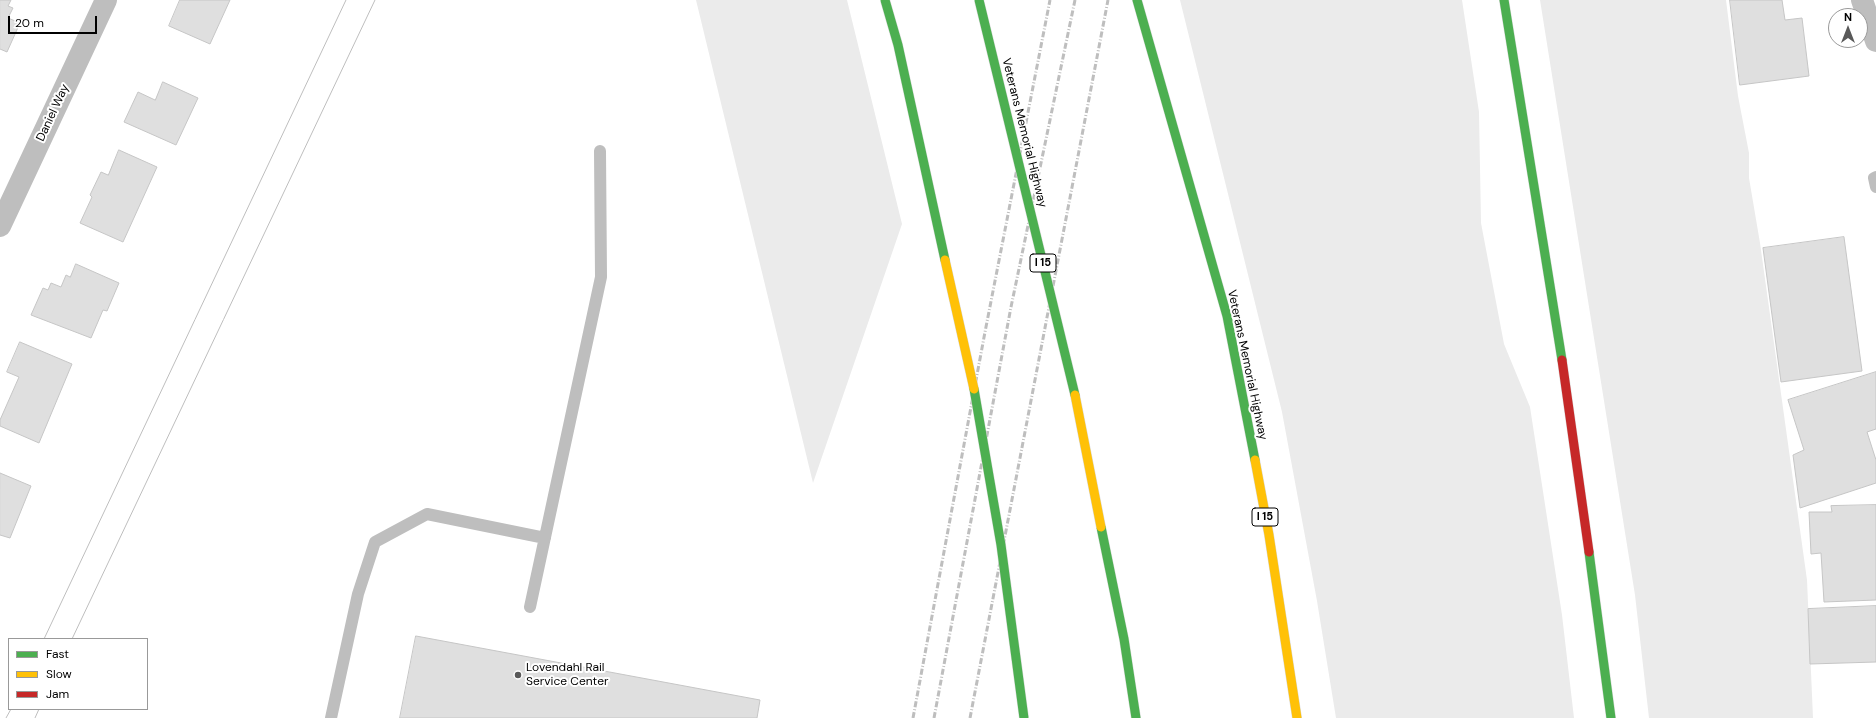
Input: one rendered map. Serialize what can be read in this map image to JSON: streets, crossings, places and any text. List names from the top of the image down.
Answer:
{
  "streets": {
    "highway": ["Veterans Memorial Highway", "I 15"],
    "street": ["Daniel Way"]
  },
  "places": ["Lovendahl Rail Service Center"],
  "legend": ["Fast", "Slow", "Jam"],
  "scale_bar": "20 m",
  "north": "top"
}
